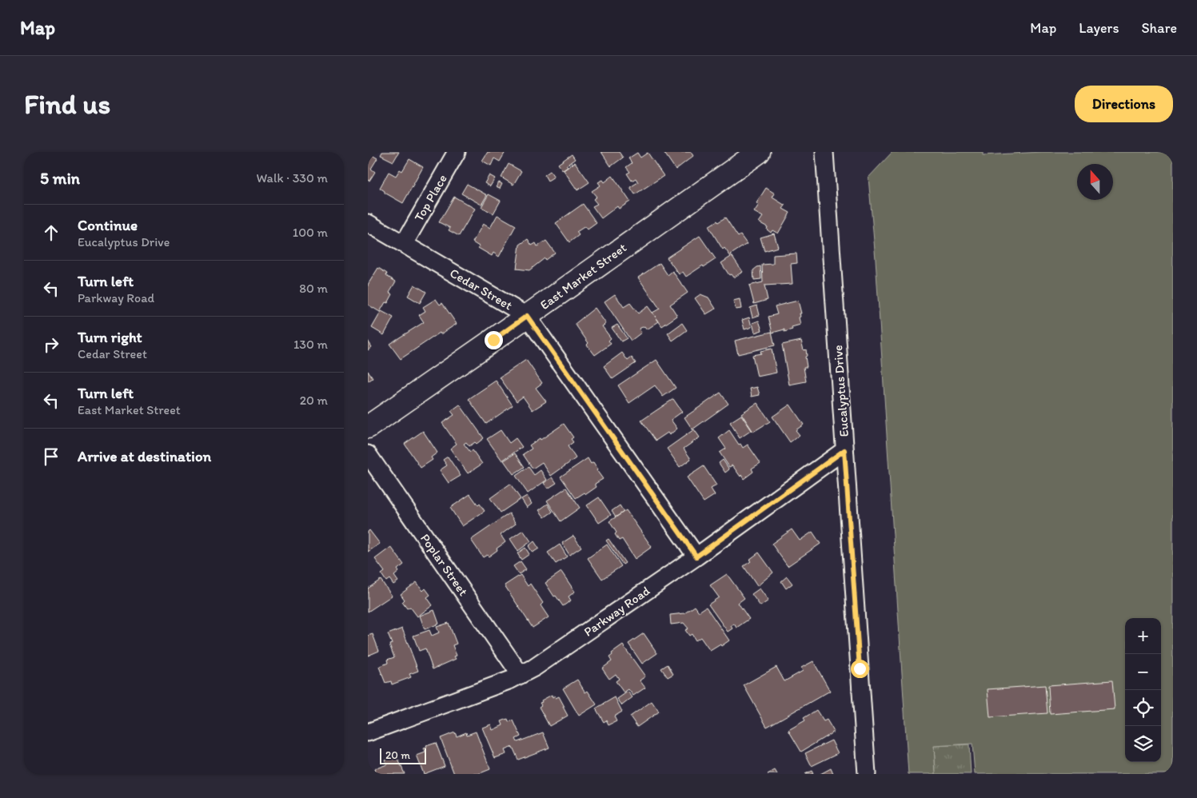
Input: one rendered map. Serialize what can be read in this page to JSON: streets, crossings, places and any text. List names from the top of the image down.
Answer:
{
  "streets": {
    "main road": ["East Market Street"],
    "street": [
      "Top Place",
      "Cedar Street",
      "Eucalyptus Drive",
      "Poplar Street",
      "Parkway Road"
    ]
  },
  "crossings": [
    ["Top Place", "Cedar Street"],
    ["East Market Street", "Cedar Street"],
    ["Cedar Street", "Parkway Road"],
    ["Eucalyptus Drive", "Parkway Road"],
    ["Poplar Street", "Parkway Road"]
  ],
  "scale_bar": "20 m",
  "north": "top",
  "page": {
    "header": "Map",
    "nav": ["Map", "Layers", "Share"],
    "buttons": "Directions",
    "title": "Find us",
    "heading": ["5 min", "Walk · 330 m"],
    "list": [
      ["Continue", "Eucalyptus Drive", "100 m"],
      ["Turn left", "Parkway Road", "80 m"],
      ["Turn right", "Cedar Street", "130 m"],
      ["Turn left", "East Market Street", "20 m"],
      "Arrive at destination"
    ],
    "map_buttons": ["+", "−"],
    "scale": "20 m"
  }
}
